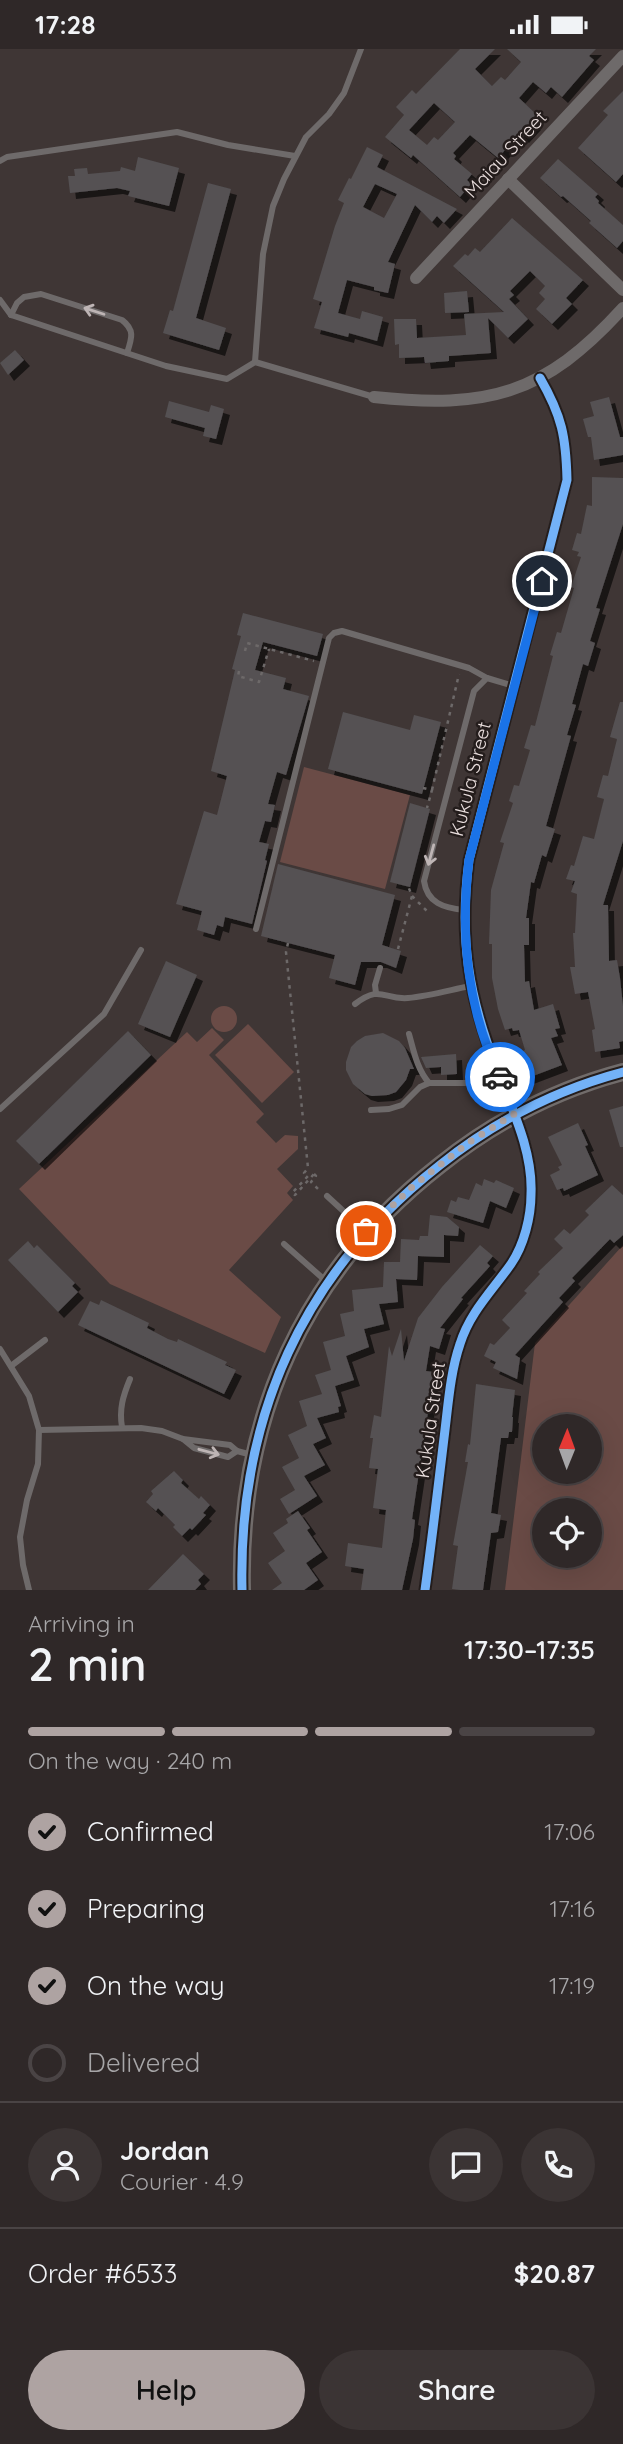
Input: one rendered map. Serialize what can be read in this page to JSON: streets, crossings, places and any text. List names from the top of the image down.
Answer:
{
  "streets": {
    "street": ["Maiau Street", "Kukula Street"]
  },
  "north": "top",
  "page": {
    "status": "17:28",
    "heading": ["2 min", "Arriving in", "17:30–17:35"],
    "panel": [
      "Jordan",
      "Courier · 4.9",
      "Order #6533",
      "$20.87"
    ],
    "bar": "On the way · 240 m",
    "list": [
      ["Confirmed", "17:06"],
      ["Preparing", "17:16"],
      ["On the way", "17:19"],
      "Delivered"
    ],
    "buttons": ["Help", "Share"]
  }
}
